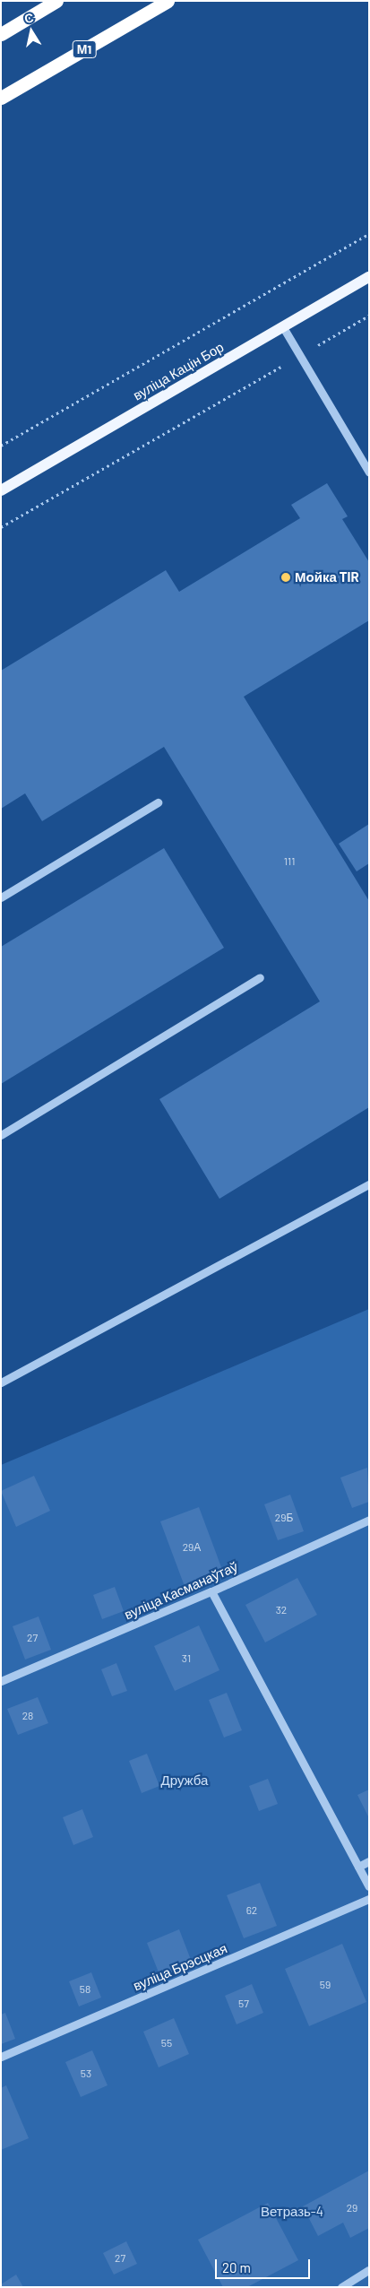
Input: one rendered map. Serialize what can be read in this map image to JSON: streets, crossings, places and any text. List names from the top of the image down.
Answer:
{
  "streets": {
    "highway": ["М1"],
    "main road": ["вуліца Кацін Бор"],
    "lane": ["вуліца Касманаўтаў", "вуліца Брэсцкая"]
  },
  "parks": ["Дружба", "Ветразь-4"],
  "places": ["Мойка TIR"],
  "house_numbers": [
    "111",
    "29Б",
    "29А",
    "32",
    "27",
    "31",
    "28",
    "62",
    "59",
    "58",
    "57",
    "55",
    "53",
    "29",
    "27"
  ],
  "scale_bar": "20 m",
  "north": "top"
}
